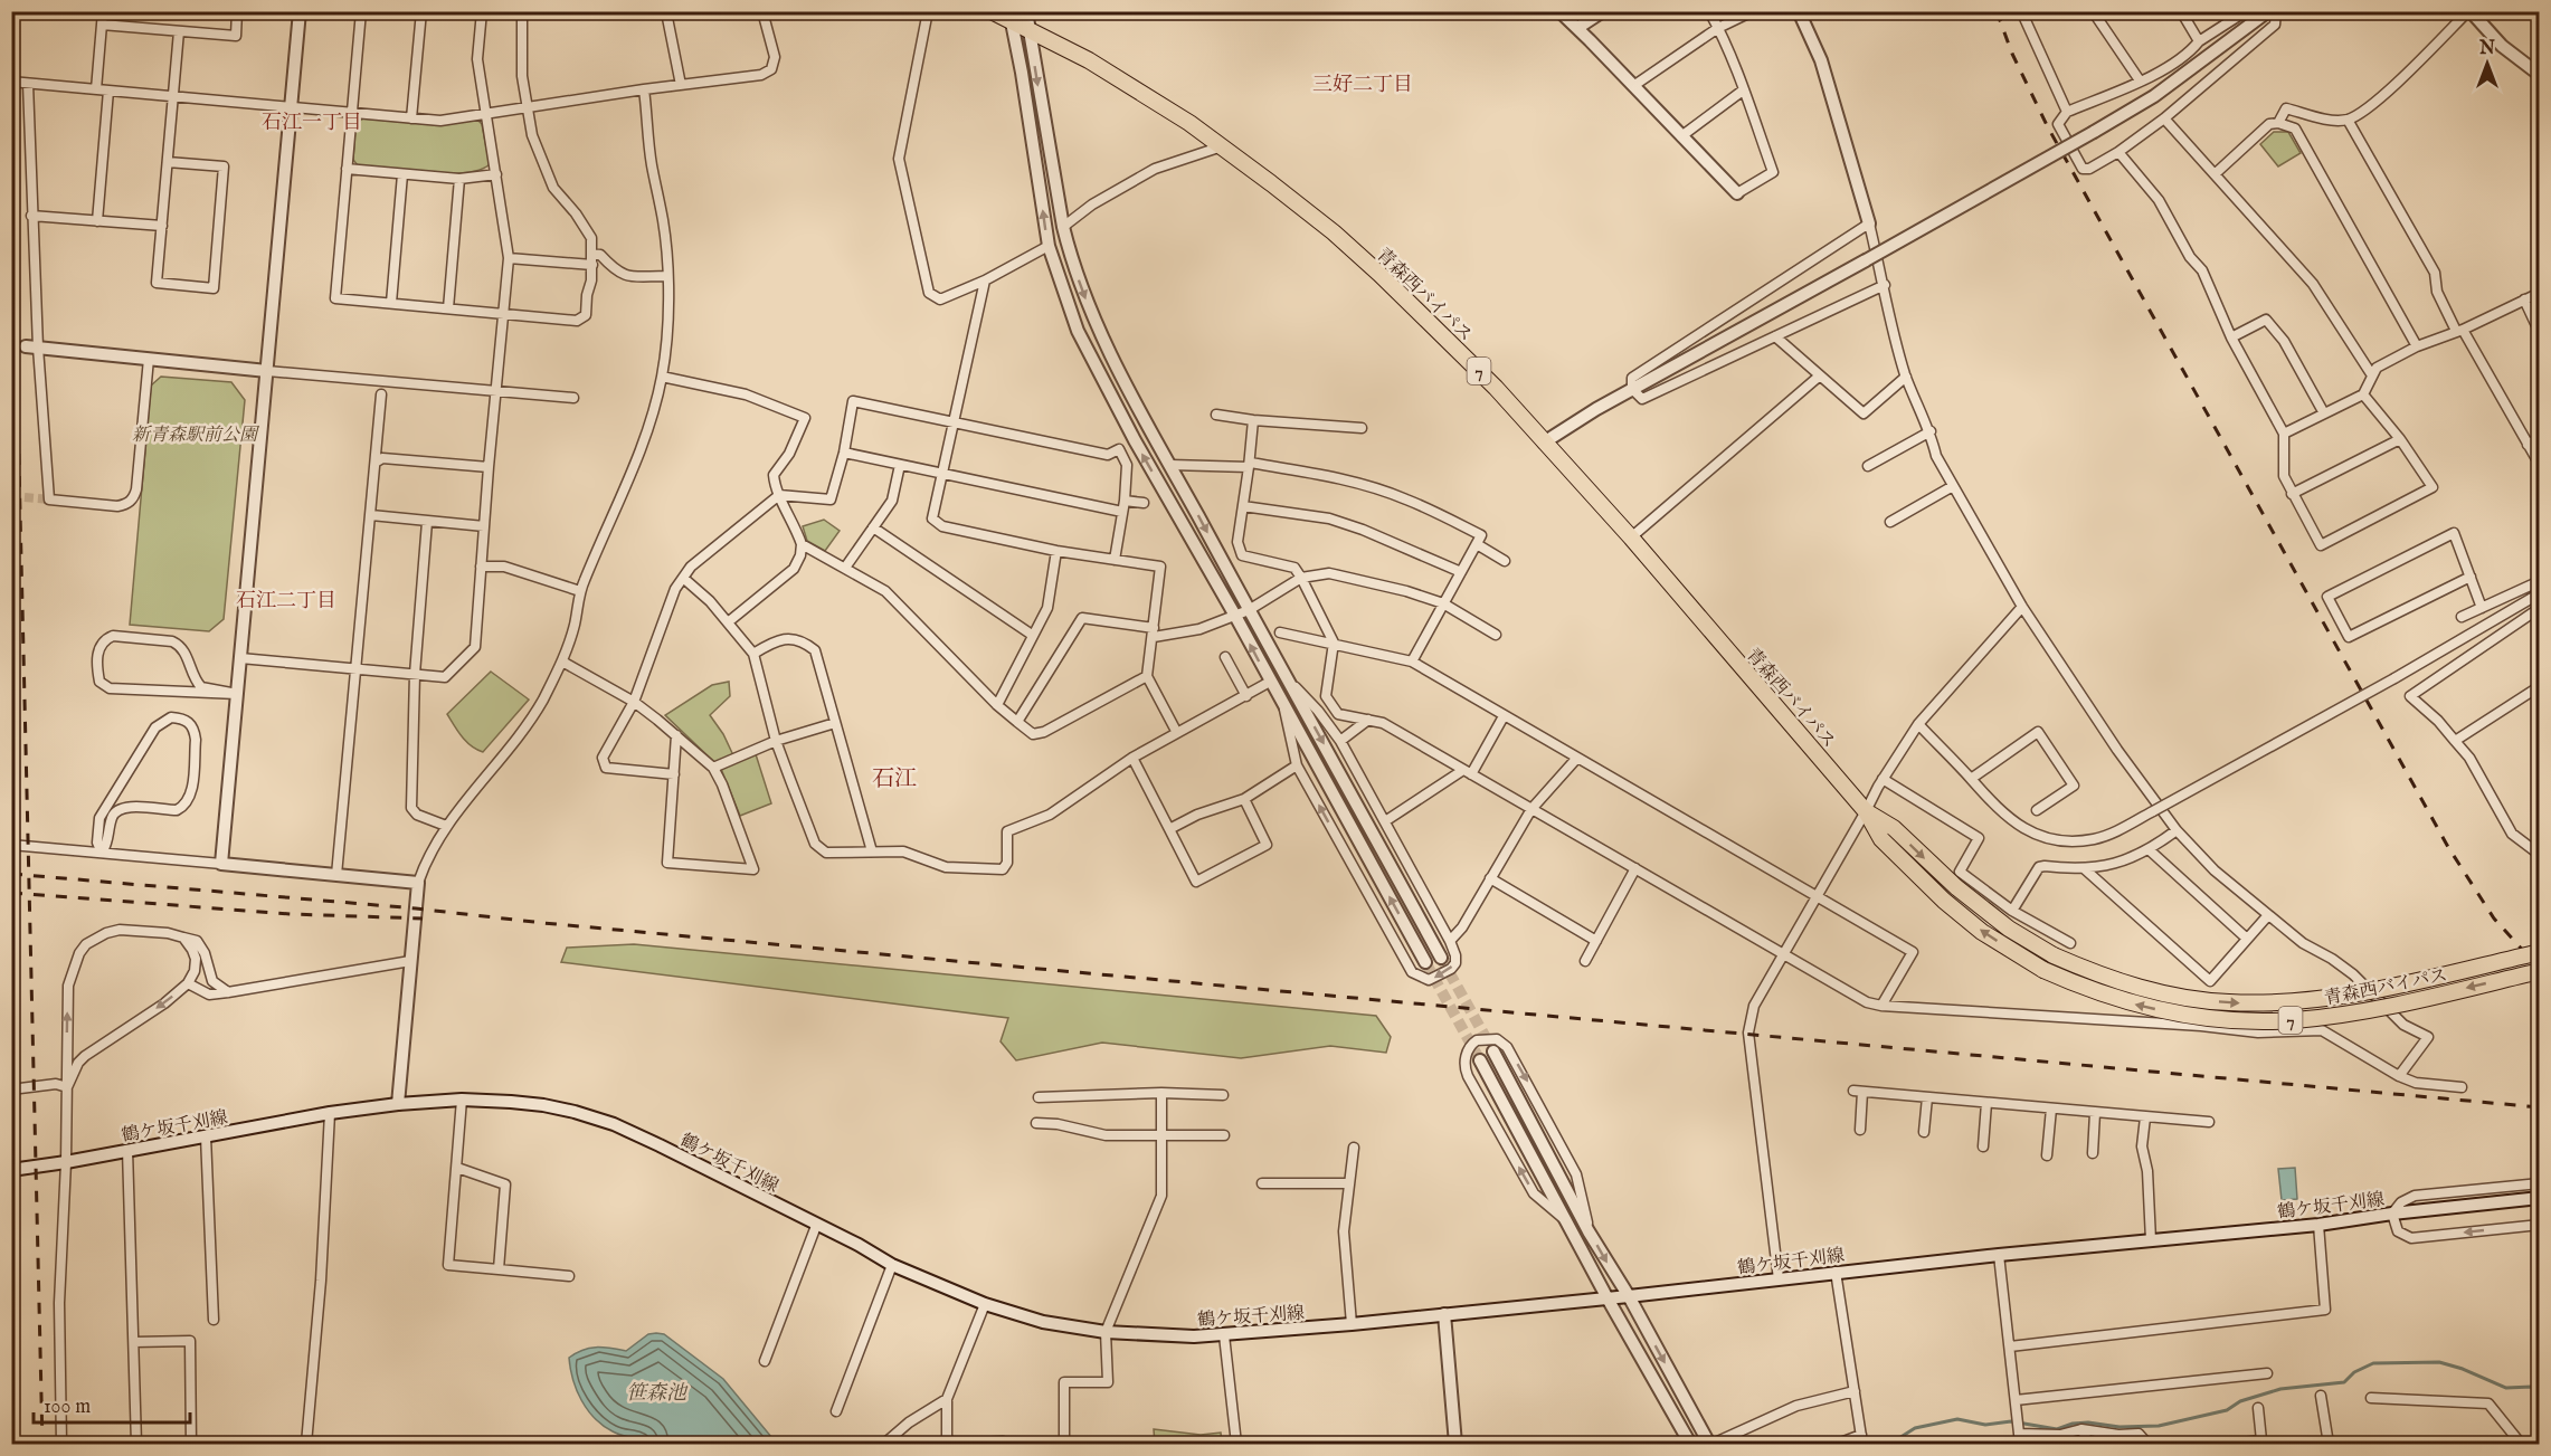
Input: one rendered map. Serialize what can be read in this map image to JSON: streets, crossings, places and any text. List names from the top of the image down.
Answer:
{
  "streets": {
    "highway": ["青森西バイパス", "7"],
    "street": ["鶴ケ坂千刈線"]
  },
  "districts": [
    "三好二丁目",
    "石江一丁目",
    "石江二丁目",
    "石江"
  ],
  "water": ["笹森池"],
  "parks": ["新青森駅前公園"],
  "scale_bar": "100 m",
  "north": "top"
}
